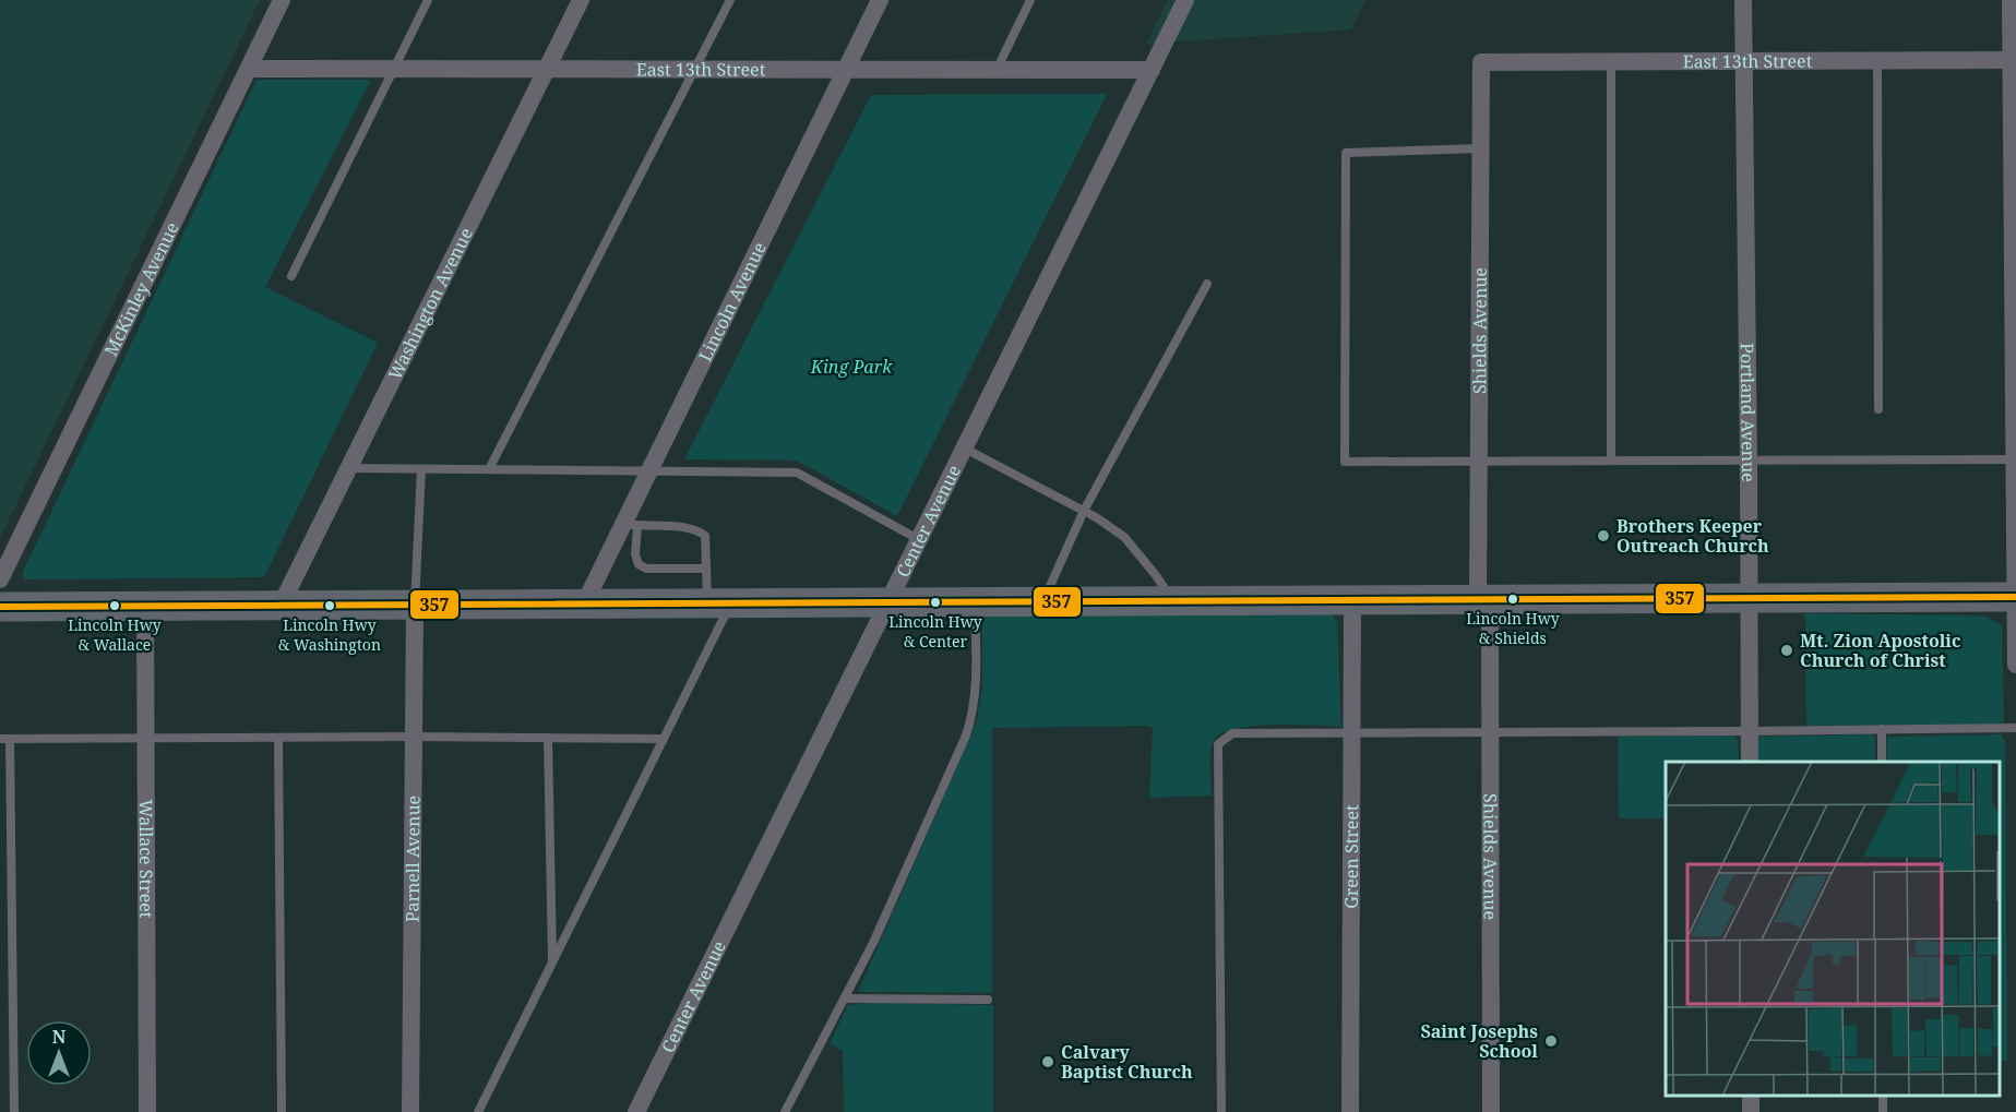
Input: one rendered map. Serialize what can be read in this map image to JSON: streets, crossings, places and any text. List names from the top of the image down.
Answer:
{
  "streets": {
    "street": [
      "East 13th Street",
      "McKinley Avenue",
      "Lincoln Avenue",
      "Washington Avenue",
      "Shields Avenue",
      "Portland Avenue",
      "Center Avenue",
      "Green Street",
      "Wallace Street",
      "Parnell Avenue"
    ]
  },
  "crossings": [
    ["East 13th Street", "McKinley Avenue"],
    ["East 13th Street", "Lincoln Avenue"],
    ["East 13th Street", "Washington Avenue"],
    ["East 13th Street", "Shields Avenue"],
    ["East 13th Street", "Portland Avenue"],
    ["East 13th Street", "Center Avenue"]
  ],
  "parks": ["King Park"],
  "places": [
    "Brothers Keeper Outreach Church",
    "Lincoln Hwy & Shields",
    "Lincoln Hwy & Center",
    "Lincoln Hwy & Wallace",
    "Lincoln Hwy & Washington",
    "Mt. Zion Apostolic Church of Christ",
    "Saint Josephs School",
    "Calvary Baptist Church"
  ],
  "lines": ["transit line 357"],
  "north": "top"
}
